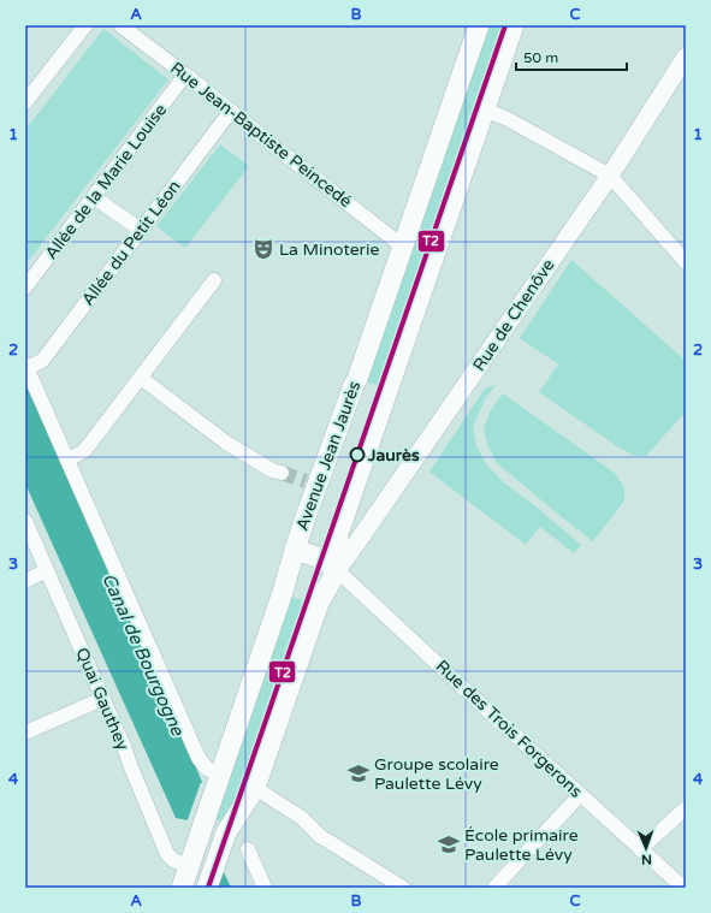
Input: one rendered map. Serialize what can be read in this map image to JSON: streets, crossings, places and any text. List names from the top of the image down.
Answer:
{
  "streets": {
    "main road": ["Avenue Jean Jaurès"],
    "street": [
      "Rue Jean-Baptiste Peincedé",
      "Allée de la Marie Louise",
      "Allée du Petit Léon",
      "Rue de Chenôve",
      "Quai Gauthey",
      "Rue des Trois Forgerons"
    ]
  },
  "crossings": [
    ["Rue Jean-Baptiste Peincedé", "Allée de la Marie Louise"],
    ["Rue Jean-Baptiste Peincedé", "Allée du Petit Léon"],
    ["Rue Jean-Baptiste Peincedé", "Avenue Jean Jaurès"],
    ["Rue de Chenôve", "Avenue Jean Jaurès"],
    ["Rue de Chenôve", "Rue des Trois Forgerons"],
    ["Avenue Jean Jaurès", "Quai Gauthey"],
    ["Avenue Jean Jaurès", "Rue des Trois Forgerons"]
  ],
  "water": ["Canal de Bourgogne"],
  "places": {
    "theatre": ["La Minoterie"],
    "other": ["Jaurès"],
    "school or university": ["Groupe scolaire Paulette Lévy", "École primaire Paulette Lévy"]
  },
  "lines": ["transit line T2"],
  "scale_bar": "50 m",
  "north": "bottom",
  "grid": {
    "columns": ["A", "B", "C"],
    "rows": [
      "1",
      "2",
      "3",
      "4"
    ]
  }
}
